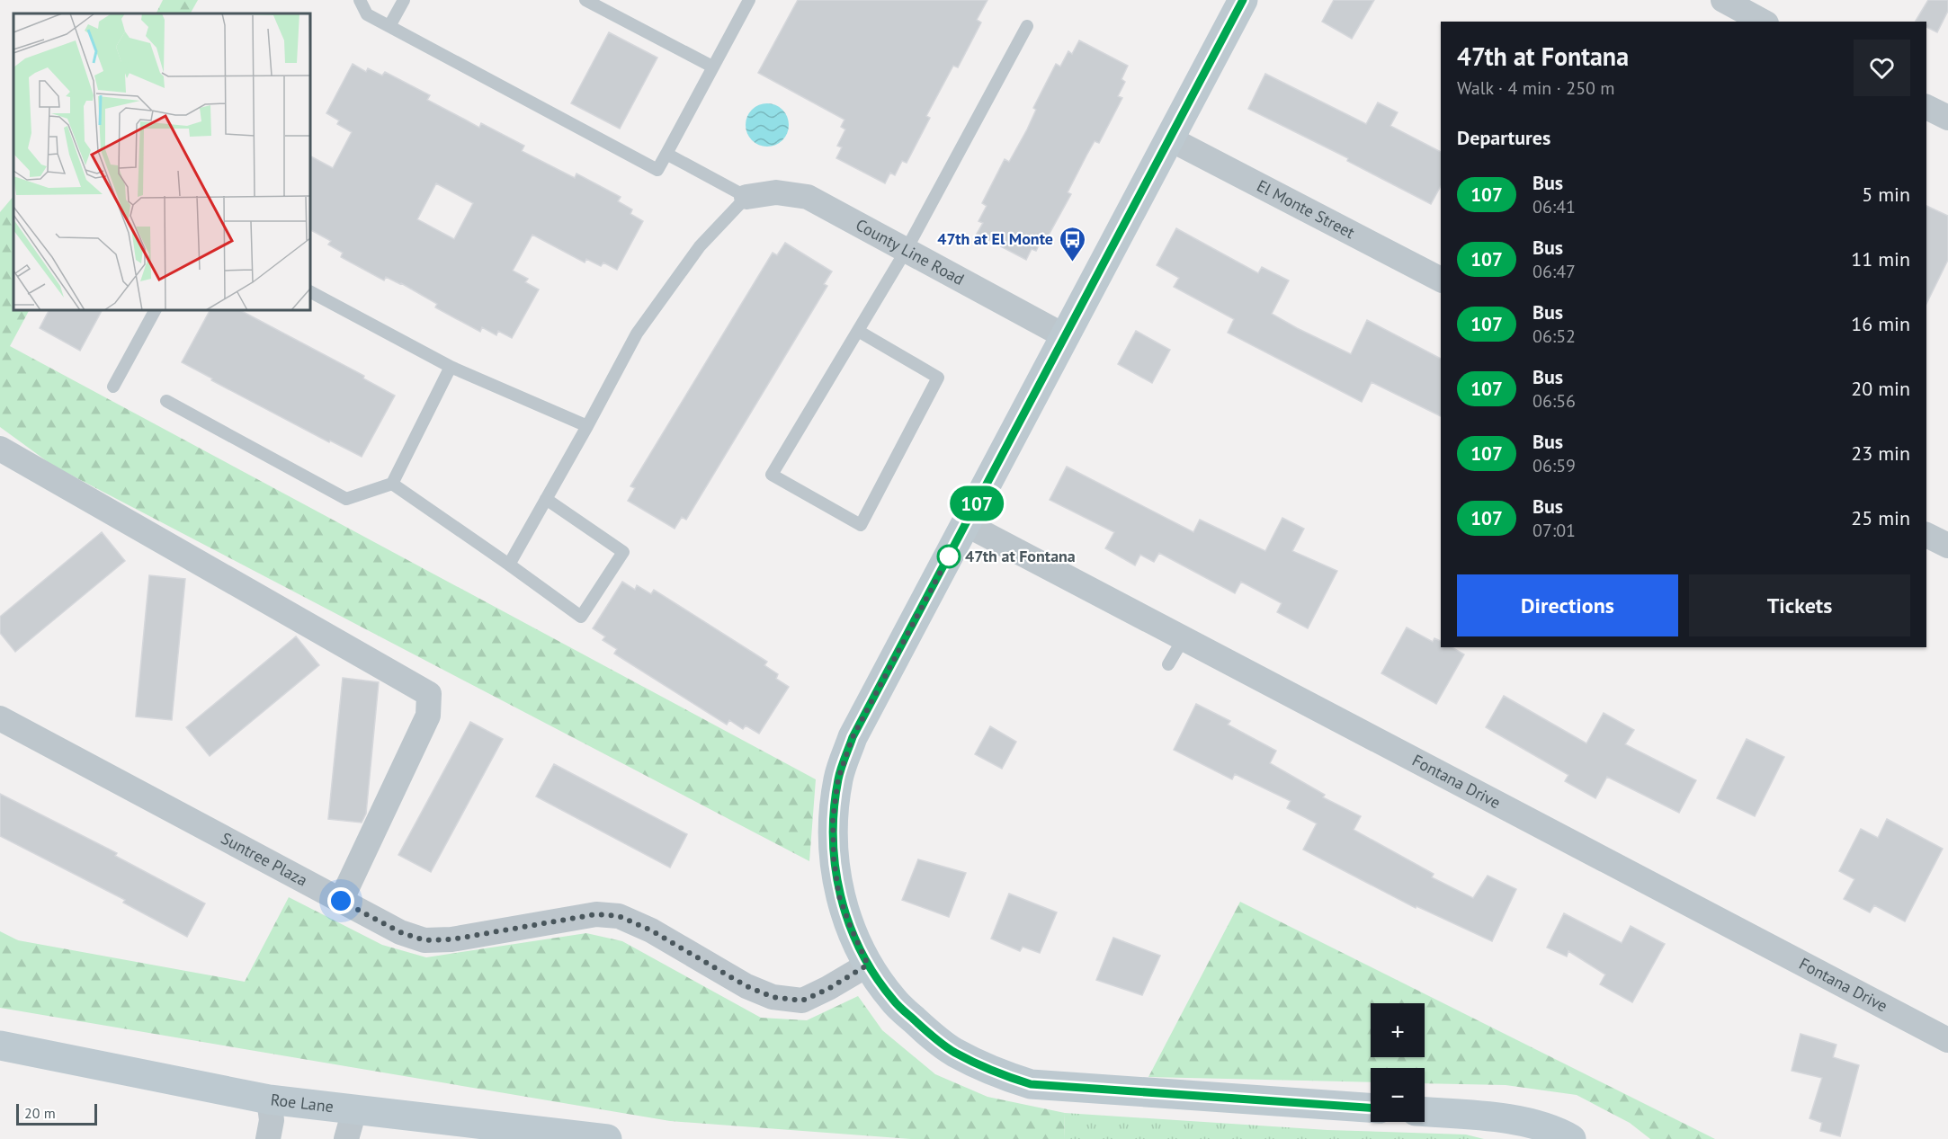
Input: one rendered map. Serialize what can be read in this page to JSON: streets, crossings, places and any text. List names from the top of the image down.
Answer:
{
  "streets": {
    "street": [
      "El Monte Street",
      "County Line Road",
      "Fontana Drive",
      "Suntree Plaza",
      "Roe Lane"
    ]
  },
  "places": {
    "bus stop": ["47th at El Monte"],
    "other": ["47th at Fontana"]
  },
  "lines": ["bus line 107"],
  "scale_bar": "20 m",
  "page": {
    "on_map": "107",
    "heading": [
      ["47th at Fontana", "Walk · 4 min · 250 m"],
      "Departures"
    ],
    "list": [
      {
        "mark": "107",
        "name": "Bus",
        "note": "06:41",
        "value": "5 min"
      },
      {
        "mark": "107",
        "name": "Bus",
        "note": "06:47",
        "value": "11 min"
      },
      {
        "mark": "107",
        "name": "Bus",
        "note": "06:52",
        "value": "16 min"
      },
      {
        "mark": "107",
        "name": "Bus",
        "note": "06:56",
        "value": "20 min"
      },
      {
        "mark": "107",
        "name": "Bus",
        "note": "06:59",
        "value": "23 min"
      },
      {
        "mark": "107",
        "name": "Bus",
        "note": "07:01",
        "value": "25 min"
      }
    ],
    "buttons": ["Directions", "Tickets"],
    "map_buttons": ["+", "−"],
    "scale": "20 m"
  }
}
